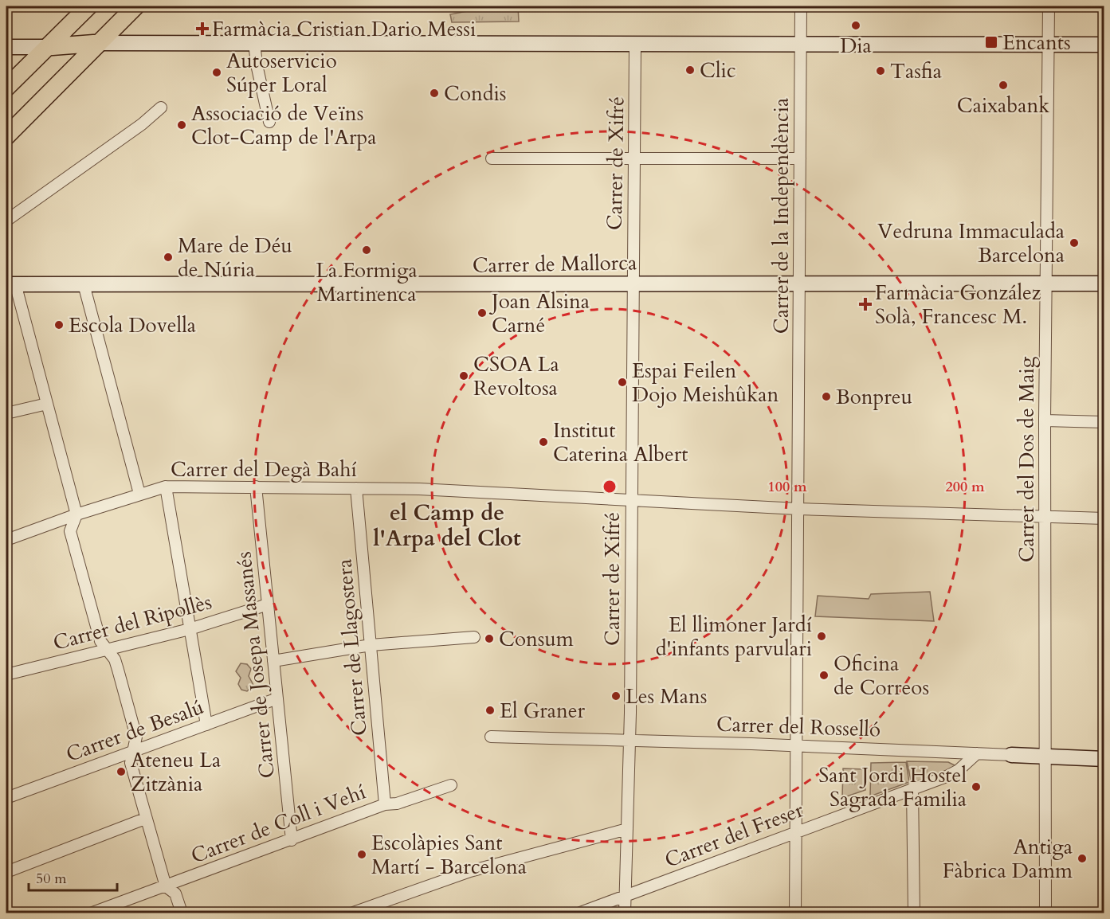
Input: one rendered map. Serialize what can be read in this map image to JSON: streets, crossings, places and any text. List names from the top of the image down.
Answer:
{
  "streets": {
    "main road": ["Carrer de Mallorca", "Carrer del Rosselló"],
    "street": [
      "Carrer de Xifré",
      "Carrer de la Independència",
      "Carrer del Dos de Maig",
      "Carrer del Degà Bahí",
      "Carrer del Ripollès",
      "Carrer de Llagostera",
      "Carrer de Josepa Massanés",
      "Carrer de Besalú",
      "Carrer de Coll i Vehí",
      "Carrer del Freser"
    ]
  },
  "crossings": [
    ["Carrer de Xifré", "Carrer de Mallorca"],
    ["Carrer de Xifré", "Carrer del Degà Bahí"],
    ["Carrer de Xifré", "Carrer del Rosselló"],
    ["Carrer de Xifré", "Carrer del Freser"],
    ["Carrer de la Independència", "Carrer de Mallorca"],
    ["Carrer de la Independència", "Carrer del Degà Bahí"],
    ["Carrer de la Independència", "Carrer del Rosselló"],
    ["Carrer de la Independència", "Carrer del Freser"],
    ["Carrer de Mallorca", "Carrer del Dos de Maig"],
    ["Carrer del Dos de Maig", "Carrer del Degà Bahí"],
    ["Carrer del Dos de Maig", "Carrer del Rosselló"],
    ["Carrer del Degà Bahí", "Carrer de Llagostera"],
    ["Carrer del Degà Bahí", "Carrer de Josepa Massanés"],
    ["Carrer del Ripollès", "Carrer de Josepa Massanés"],
    ["Carrer de Llagostera", "Carrer de Coll i Vehí"],
    ["Carrer de Josepa Massanés", "Carrer de Besalú"],
    ["Carrer de Josepa Massanés", "Carrer de Coll i Vehí"],
    ["Carrer del Rosselló", "Carrer del Freser"]
  ],
  "districts": ["el Camp de l'Arpa del Clot"],
  "places": {
    "other": [
      "Dia",
      "Clic",
      "Tasfia",
      "Autoservicio Súper Loral",
      "Caixabank",
      "Condis",
      "Associació de Veïns Clot-Camp de l'Arpa",
      "Vedruna Immaculada Barcelona",
      "La Formiga Martinenca",
      "Mare de Déu de Núria",
      "Joan Alsina Carné",
      "Escola Dovella",
      "CSOA La Revoltosa",
      "Espai Feilen Dojo Meishûkan",
      "Bonpreu",
      "Institut Caterina Albert",
      "El llimoner Jardí d'infants parvulari",
      "Consum",
      "Oficina de Correos",
      "Les Mans",
      "El Graner",
      "Ateneu La Zitzània",
      "Sant Jordi Hostel Sagrada Familia",
      "Escolàpies Sant Martí - Barcelona",
      "Antiga Fàbrica Damm"
    ],
    "health": ["Farmàcia Cristian Dario Messi", "Farmàcia González Solà, Francesc M."],
    "transit": ["Encants"]
  },
  "scale_bar": "50 m",
  "rings": ["100 m", "200 m"]
}
